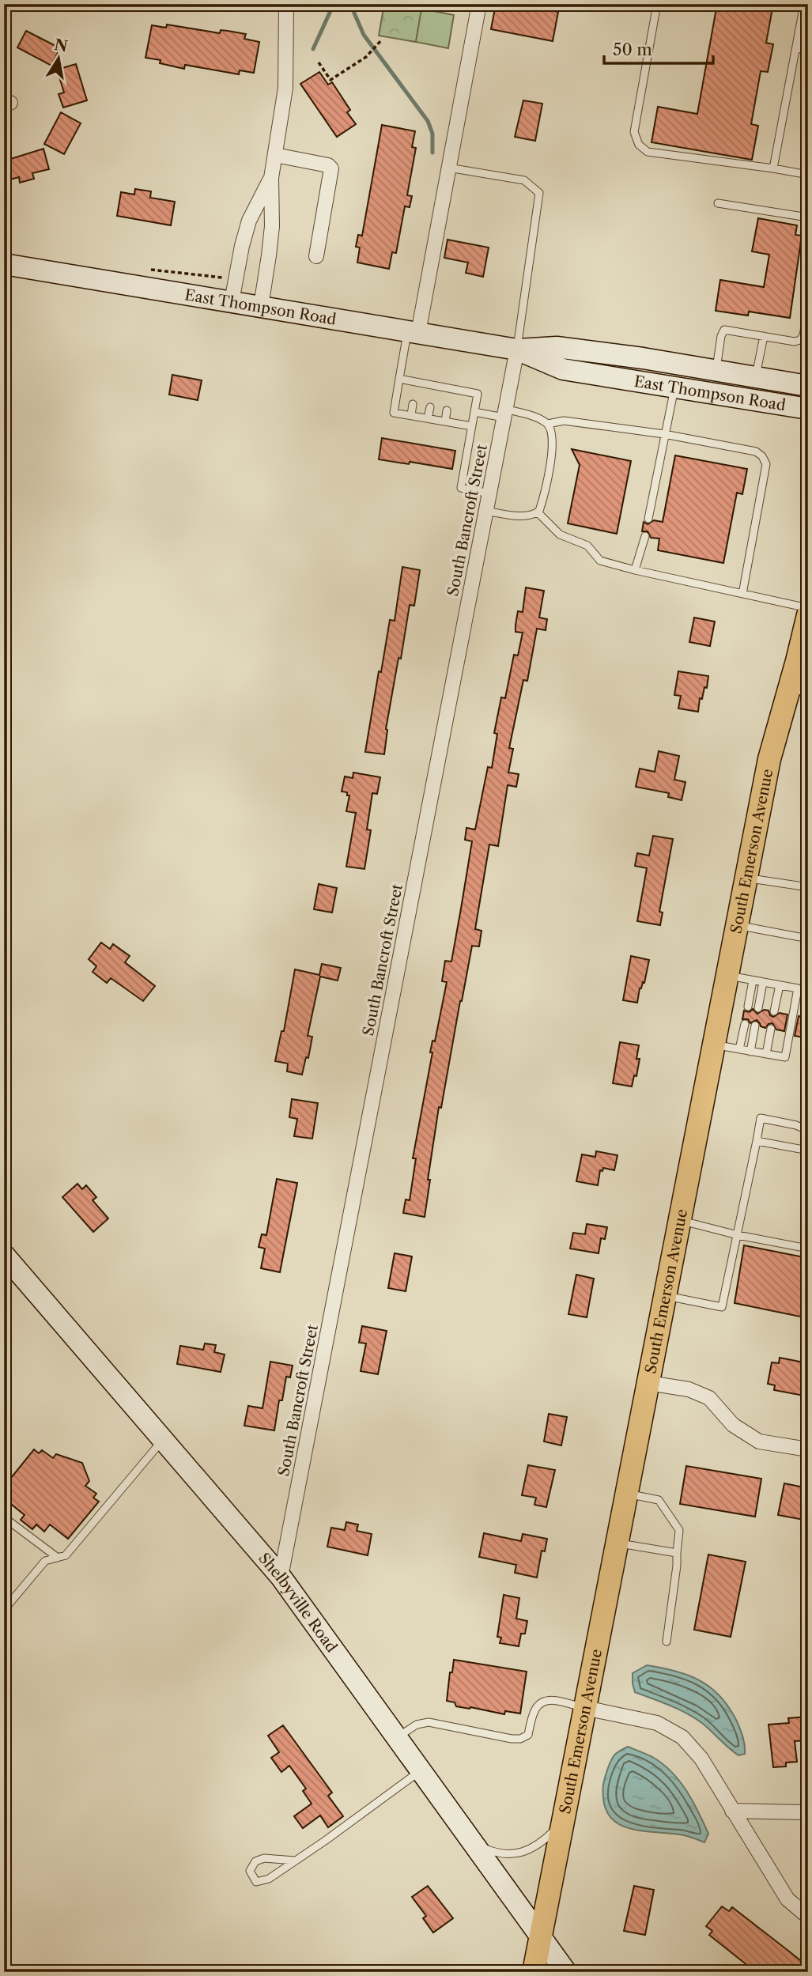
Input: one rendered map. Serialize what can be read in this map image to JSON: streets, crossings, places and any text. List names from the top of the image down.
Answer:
{
  "streets": {
    "main road": ["East Thompson Road", "South Emerson Avenue", "Shelbyville Road"],
    "street": ["South Bancroft Street"]
  },
  "crossings": [
    ["East Thompson Road", "South Bancroft Street"],
    ["South Bancroft Street", "Shelbyville Road"],
    ["South Emerson Avenue", "Shelbyville Road"]
  ],
  "scale_bar": "50 m",
  "north": "top"
}
